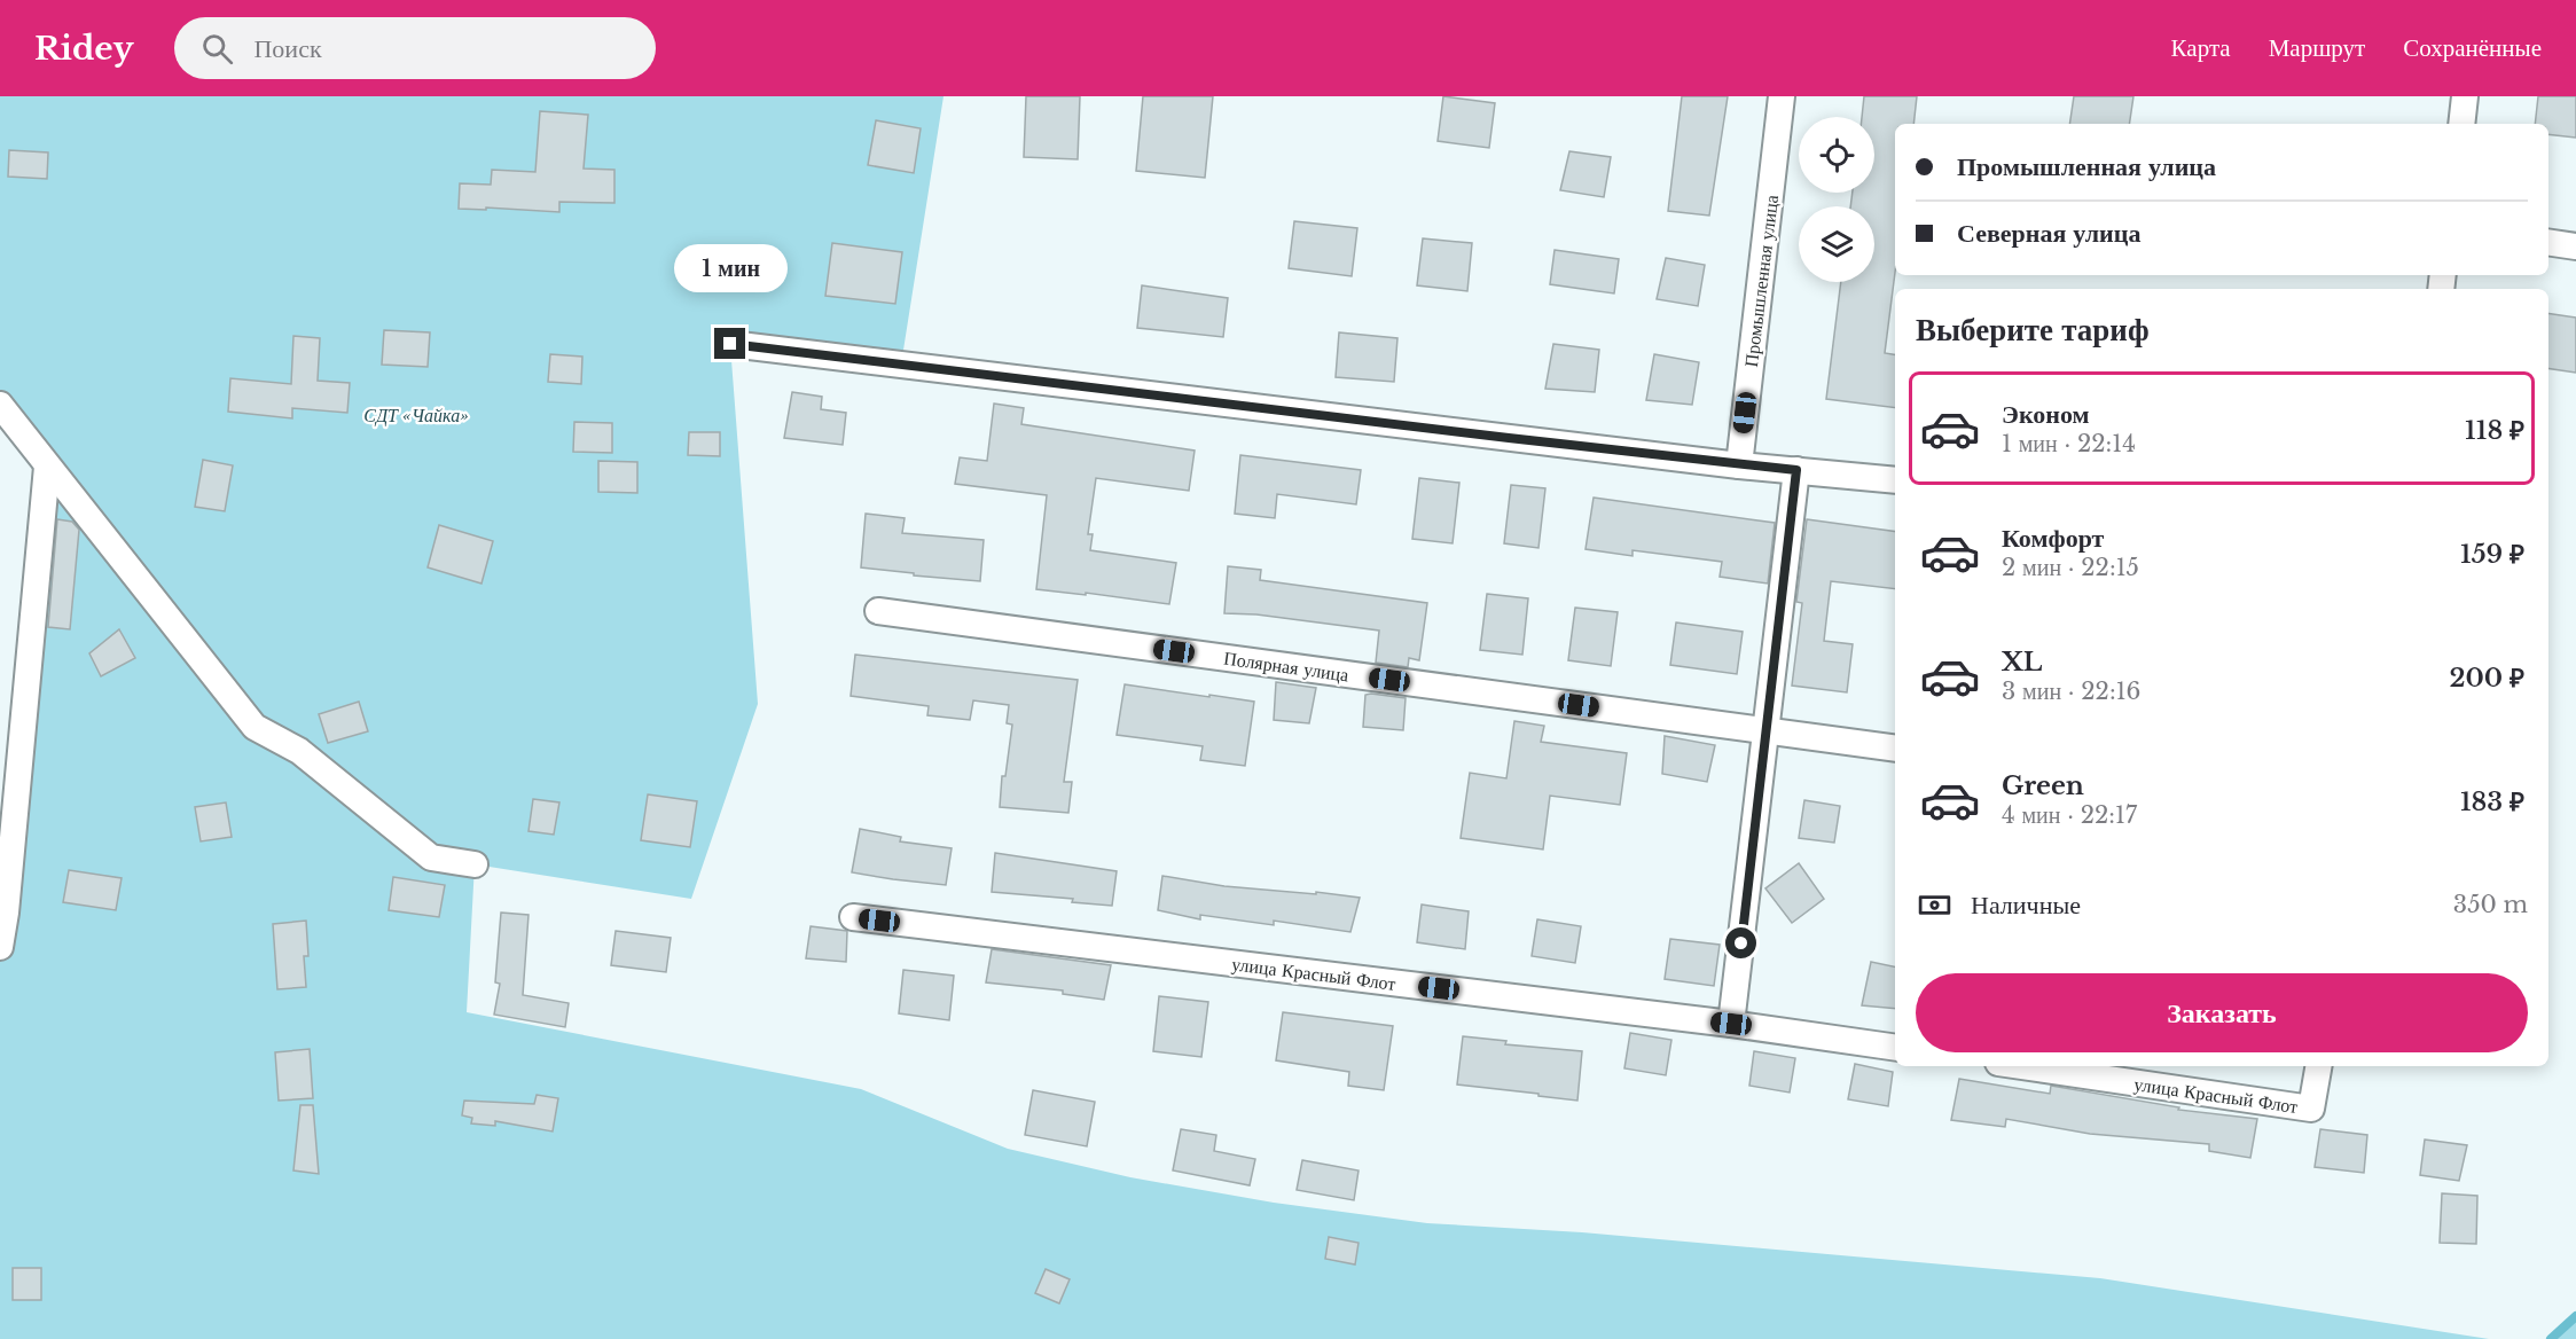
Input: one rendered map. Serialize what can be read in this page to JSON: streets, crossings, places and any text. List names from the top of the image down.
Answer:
{
  "streets": {
    "street": ["Промышленная улица", "Полярная улица", "улица Красный Флот"]
  },
  "parks": ["СДТ «Чайка»"],
  "page": {
    "header": "Ridey",
    "search": "Поиск",
    "nav": ["Карта", "Маршрут", "Сохранённые"],
    "banner": ["Промышленная улица", "Северная улица"],
    "bubble": "1 мин",
    "heading": "Выберите тариф",
    "list": [
      {
        "name": "Эконом",
        "note": "1 мин · 22:14",
        "value": "118 ₽"
      },
      {
        "name": "Комфорт",
        "note": "2 мин · 22:15",
        "value": "159 ₽"
      },
      {
        "name": "XL",
        "note": "3 мин · 22:16",
        "value": "200 ₽"
      },
      {
        "name": "Green",
        "note": "4 мин · 22:17",
        "value": "183 ₽"
      }
    ],
    "pay": ["Наличные", "350 m"],
    "buttons": "Заказать"
  }
}
